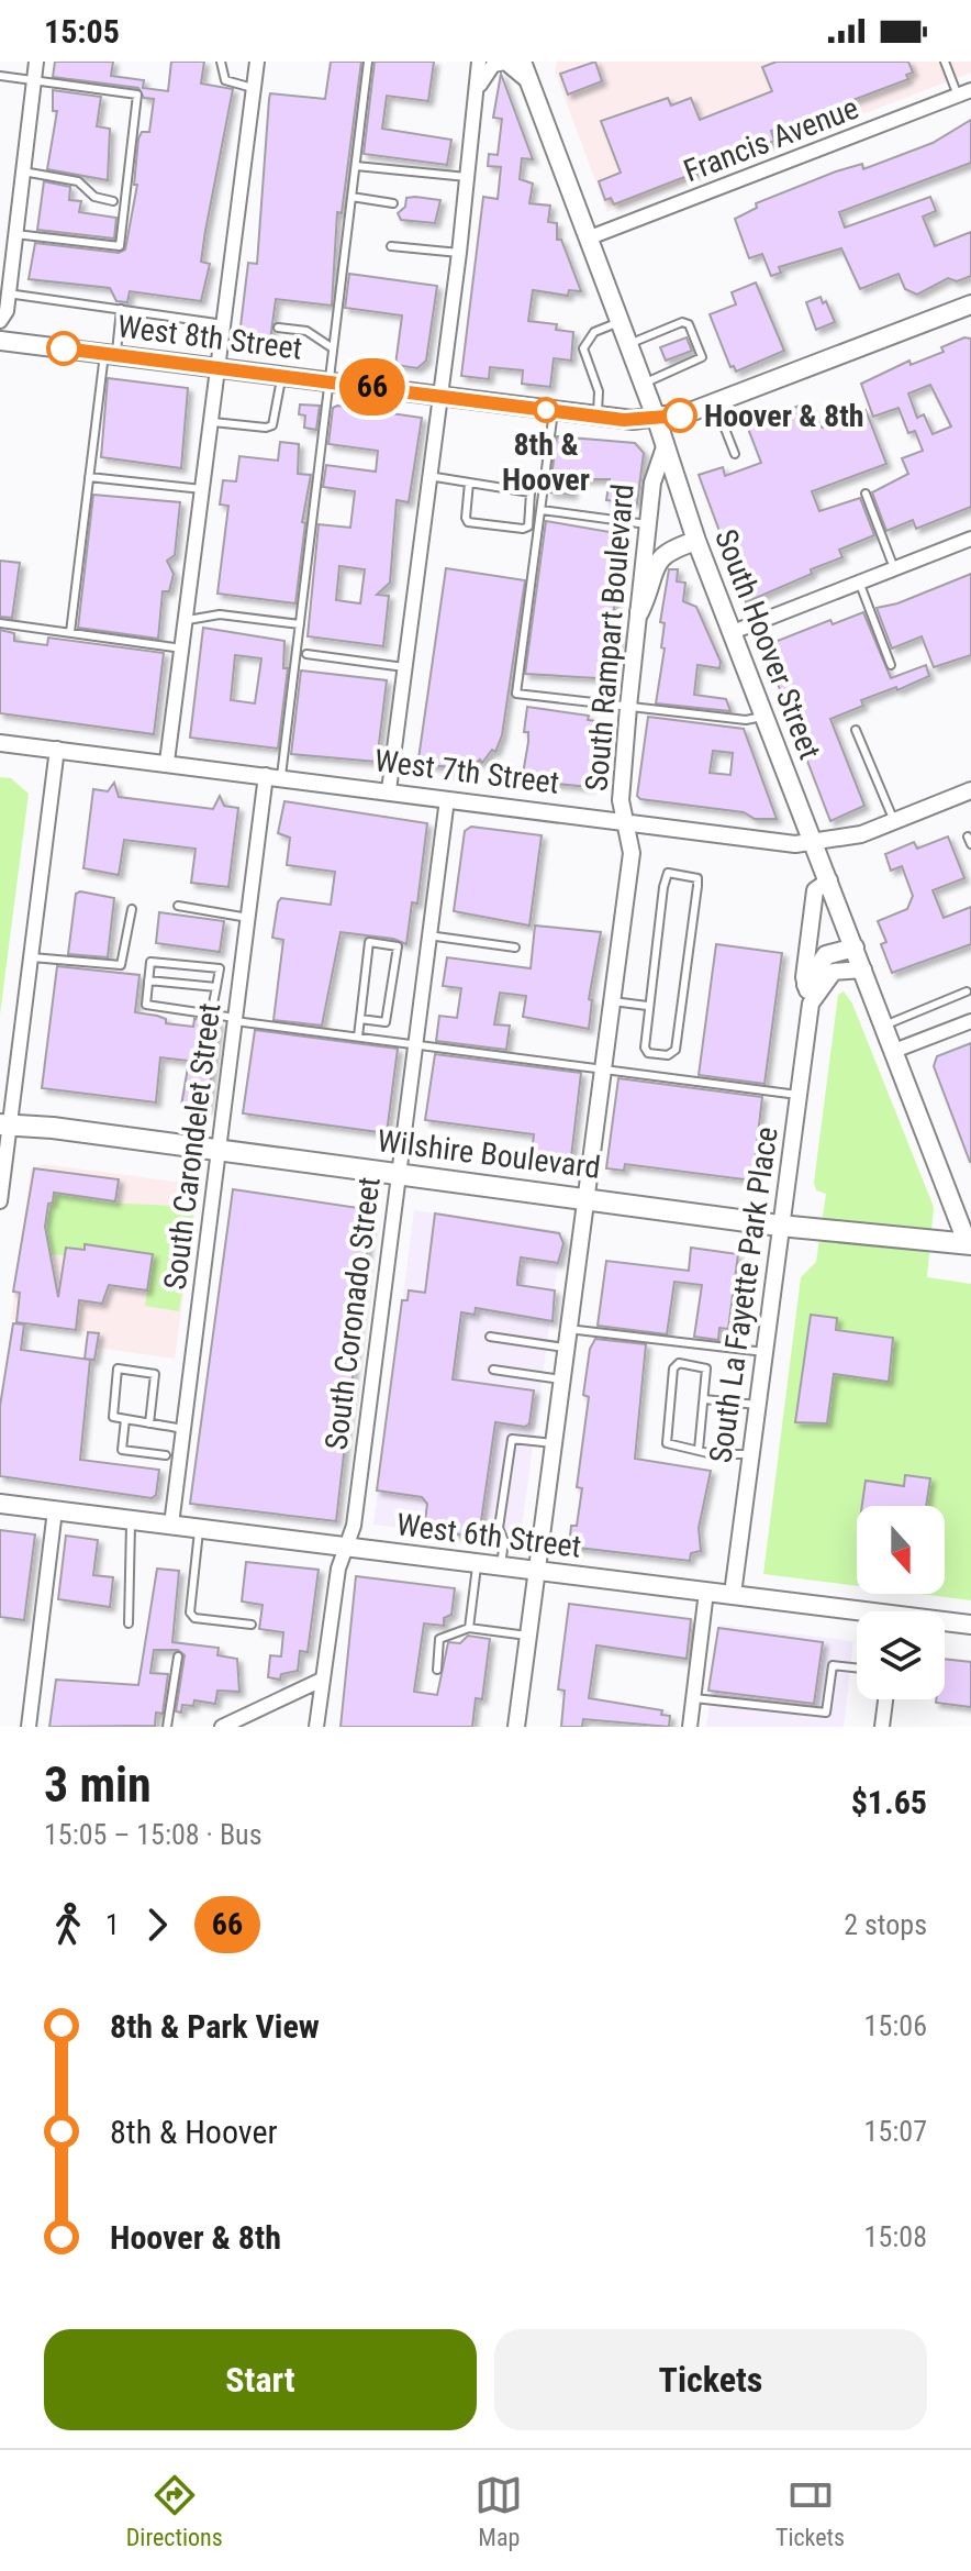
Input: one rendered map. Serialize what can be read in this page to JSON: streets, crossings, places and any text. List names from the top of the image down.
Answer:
{
  "streets": {
    "main road": [
      "West 8th Street",
      "South Hoover Street",
      "Wilshire Boulevard",
      "West 6th Street"
    ],
    "street": [
      "Francis Avenue",
      "South Rampart Boulevard",
      "West 7th Street",
      "South Carondelet Street",
      "South La Fayette Park Place",
      "South Coronado Street"
    ]
  },
  "crossings": [
    ["Francis Avenue", "South Hoover Street"],
    ["West 8th Street", "South Hoover Street"],
    ["South Rampart Boulevard", "South Hoover Street"],
    ["South Rampart Boulevard", "West 7th Street"],
    ["South Rampart Boulevard", "Wilshire Boulevard"],
    ["South Rampart Boulevard", "West 6th Street"],
    ["South Hoover Street", "West 7th Street"],
    ["South Hoover Street", "Wilshire Boulevard"],
    ["South Hoover Street", "South La Fayette Park Place"],
    ["West 7th Street", "South Carondelet Street"],
    ["West 7th Street", "South Coronado Street"],
    ["South Carondelet Street", "Wilshire Boulevard"],
    ["South Carondelet Street", "West 6th Street"],
    ["Wilshire Boulevard", "South La Fayette Park Place"],
    ["Wilshire Boulevard", "South Coronado Street"],
    ["South La Fayette Park Place", "West 6th Street"],
    ["South Coronado Street", "West 6th Street"]
  ],
  "places": ["8th & Hoover", "Hoover & 8th"],
  "lines": ["bus line 66"],
  "north": "bottom",
  "page": {
    "status": "15:05",
    "on_map": "66",
    "heading": ["3 min", "15:05 – 15:08 · Bus", "$1.65"],
    "legs": ["1", "66", "2 stops"],
    "list": [
      {
        "name": "8th & Park View",
        "value": "15:06"
      },
      {
        "name": "8th & Hoover",
        "value": "15:07"
      },
      {
        "name": "Hoover & 8th",
        "value": "15:08"
      }
    ],
    "buttons": ["Start", "Tickets"],
    "tabs": ["Directions", "Map", "Tickets"]
  }
}
